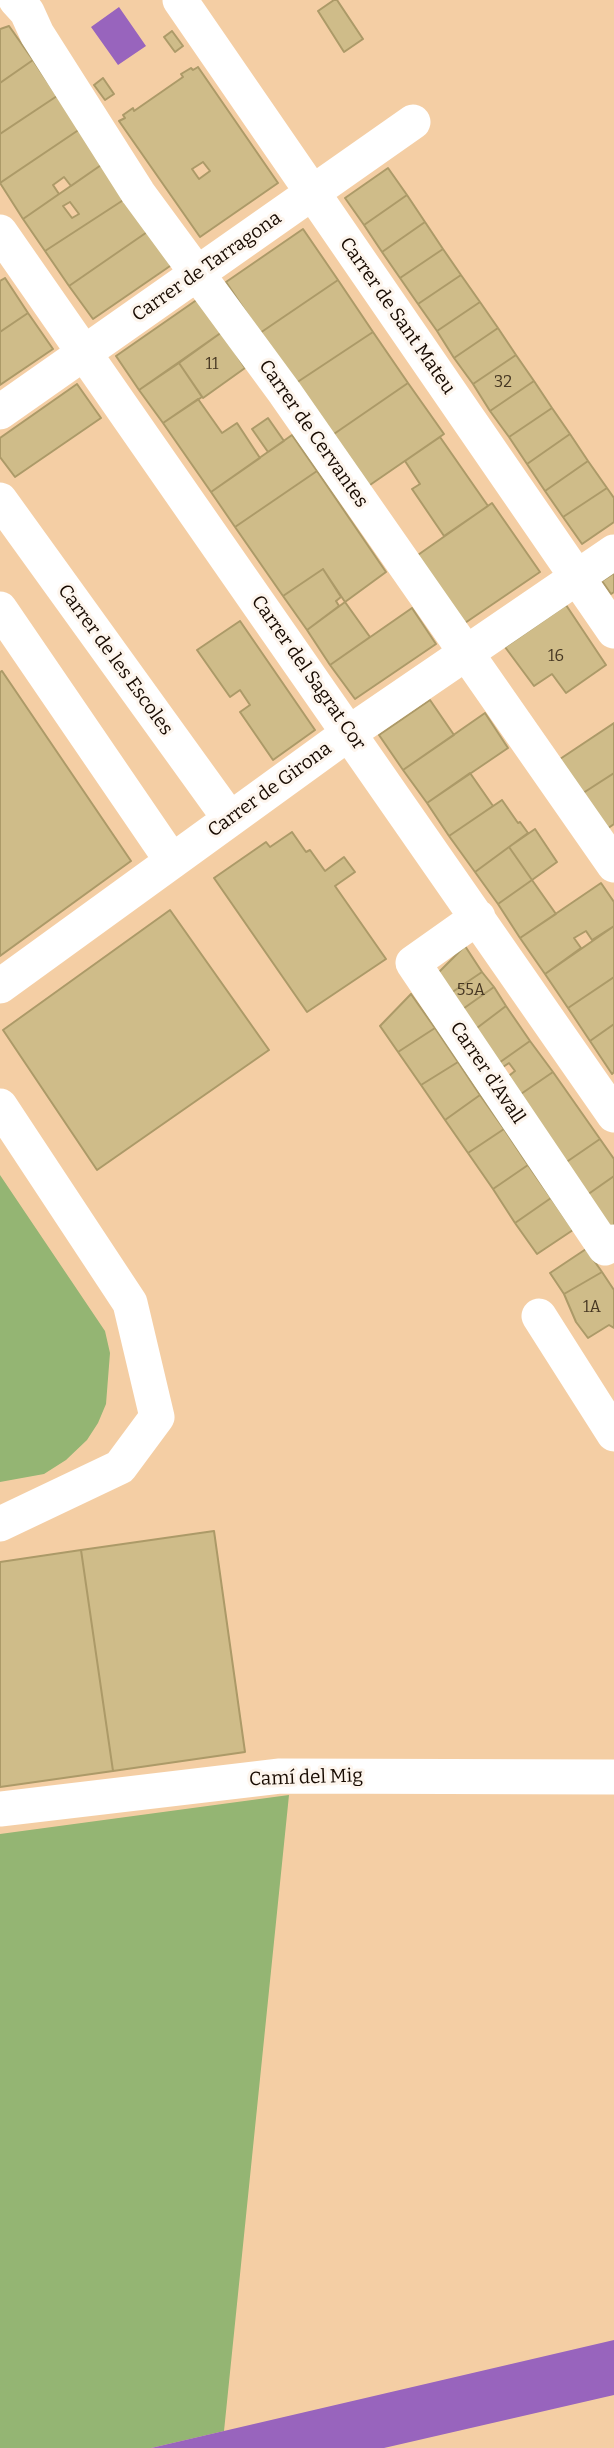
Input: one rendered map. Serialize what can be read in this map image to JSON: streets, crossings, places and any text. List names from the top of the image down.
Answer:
{
  "streets": {
    "street": [
      "Carrer de Tarragona",
      "Carrer de Sant Mateu",
      "Carrer de Cervantes",
      "Carrer de les Escoles",
      "Carrer del Sagrat Cor",
      "Carrer de Girona",
      "Carrer d'Avall",
      "Camí del Mig"
    ]
  },
  "crossings": [
    ["Carrer de Tarragona", "Carrer de Sant Mateu"],
    ["Carrer de Tarragona", "Carrer de Cervantes"],
    ["Carrer de Tarragona", "Carrer del Sagrat Cor"],
    ["Carrer de Sant Mateu", "Carrer de Girona"],
    ["Carrer de Cervantes", "Carrer de Girona"],
    ["Carrer de les Escoles", "Carrer de Girona"],
    ["Carrer del Sagrat Cor", "Carrer de Girona"],
    ["Carrer del Sagrat Cor", "Carrer d'Avall"]
  ],
  "house_numbers": [
    "11",
    "32",
    "16",
    "55A",
    "1A"
  ]
}
